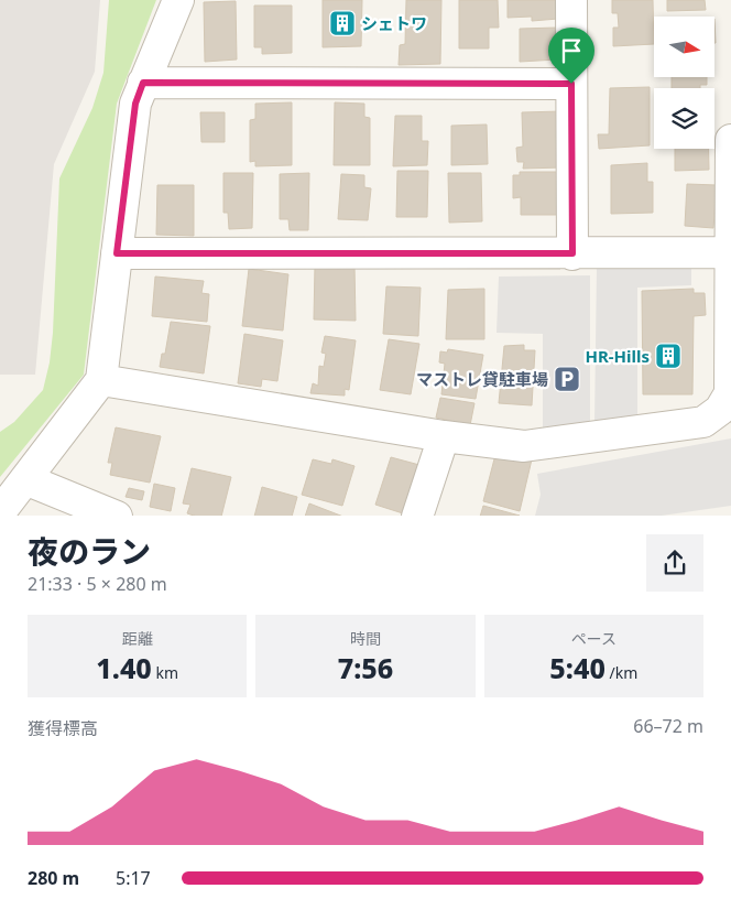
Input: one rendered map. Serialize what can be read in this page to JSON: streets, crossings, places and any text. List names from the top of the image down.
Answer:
{
  "places": {
    "building": ["シェトワ", "HR-Hills"],
    "parking": ["マストレ貸駐車場"]
  },
  "north": "right",
  "page": {
    "heading": ["夜のラン", "21:33 · 5 × 280 m"],
    "stats": [
      ["距離", "1.40 km"],
      ["時間", "7:56"],
      ["ペース", "5:40 /km"]
    ],
    "chart": ["獲得標高", "66–72 m"],
    "list": [
      {
        "name": "280 m",
        "note": "5:17"
      }
    ]
  }
}
